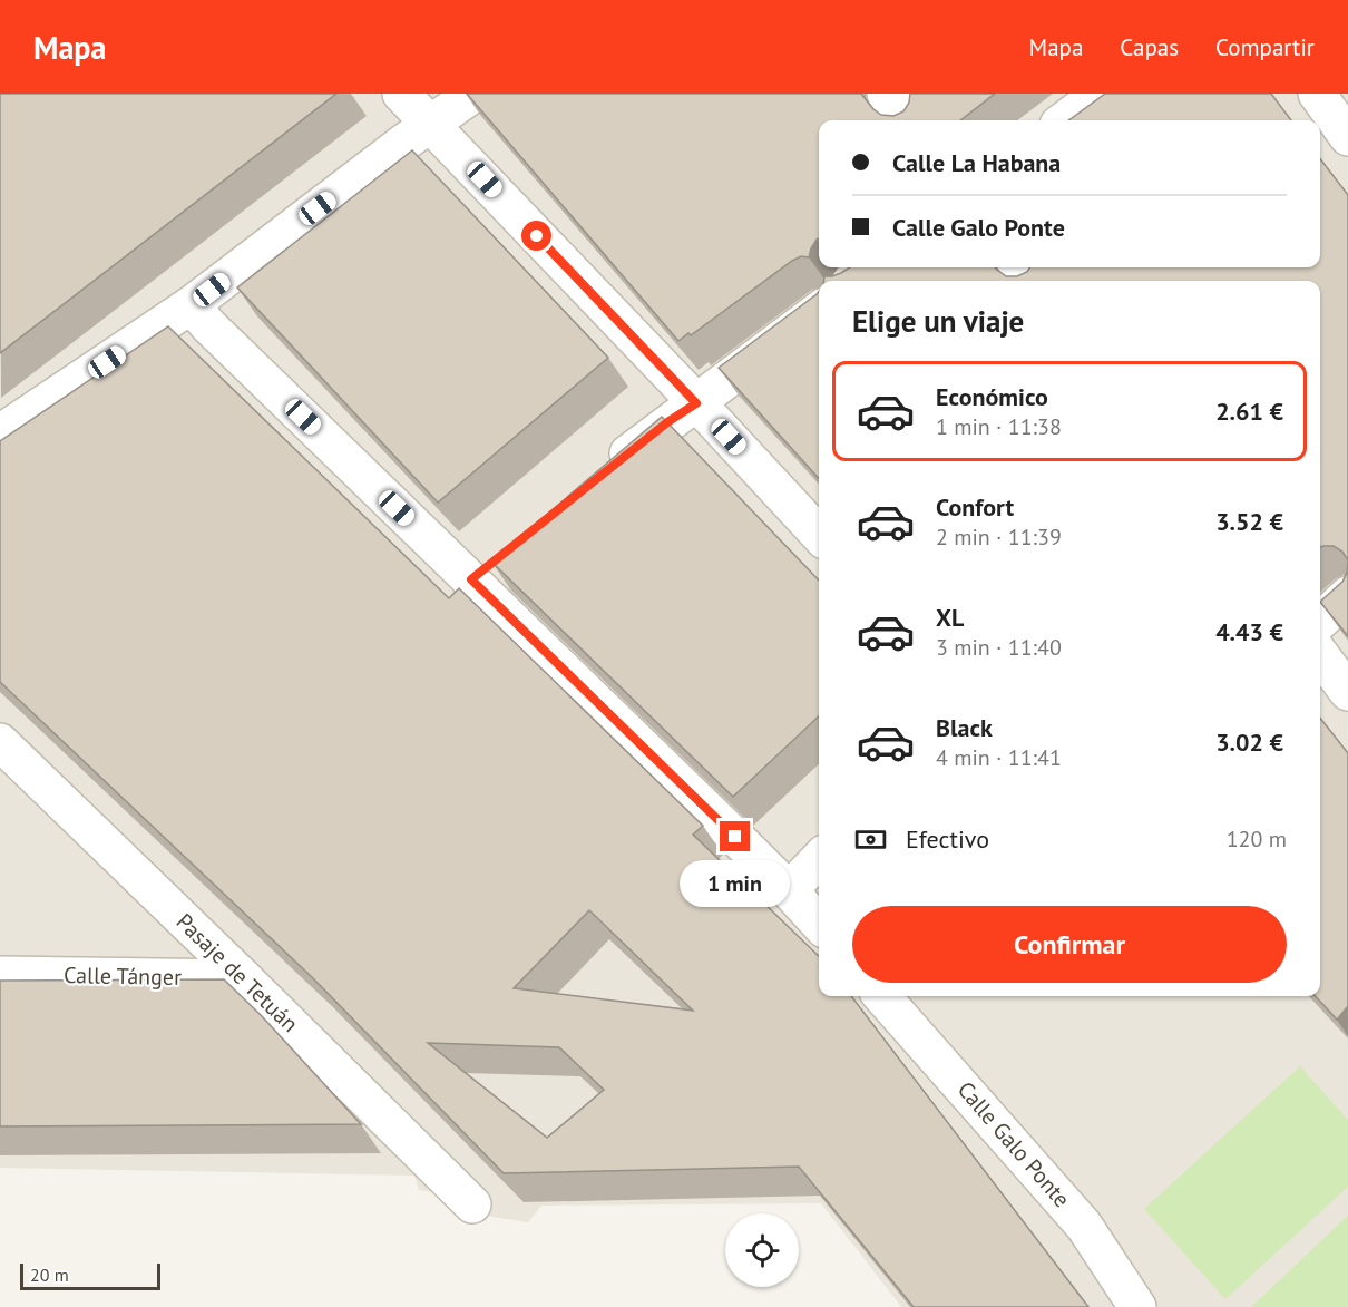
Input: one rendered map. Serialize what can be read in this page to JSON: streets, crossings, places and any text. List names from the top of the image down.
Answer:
{
  "streets": {
    "street": ["Pasaje de Tetuán", "Calle Tánger", "Calle Galo Ponte"]
  },
  "crossings": [
    ["Pasaje de Tetuán", "Calle Tánger"]
  ],
  "scale_bar": "20 m",
  "page": {
    "header": "Mapa",
    "nav": ["Mapa", "Capas", "Compartir"],
    "banner": ["Calle La Habana", "Calle Galo Ponte"],
    "heading": "Elige un viaje",
    "list": [
      {
        "name": "Económico",
        "note": "1 min · 11:38",
        "value": "2.61 €"
      },
      {
        "name": "Confort",
        "note": "2 min · 11:39",
        "value": "3.52 €"
      },
      {
        "name": "XL",
        "note": "3 min · 11:40",
        "value": "4.43 €"
      },
      {
        "name": "Black",
        "note": "4 min · 11:41",
        "value": "3.02 €"
      }
    ],
    "pay": ["Efectivo", "120 m"],
    "bubble": "1 min",
    "buttons": "Confirmar",
    "scale": "20 m"
  }
}
